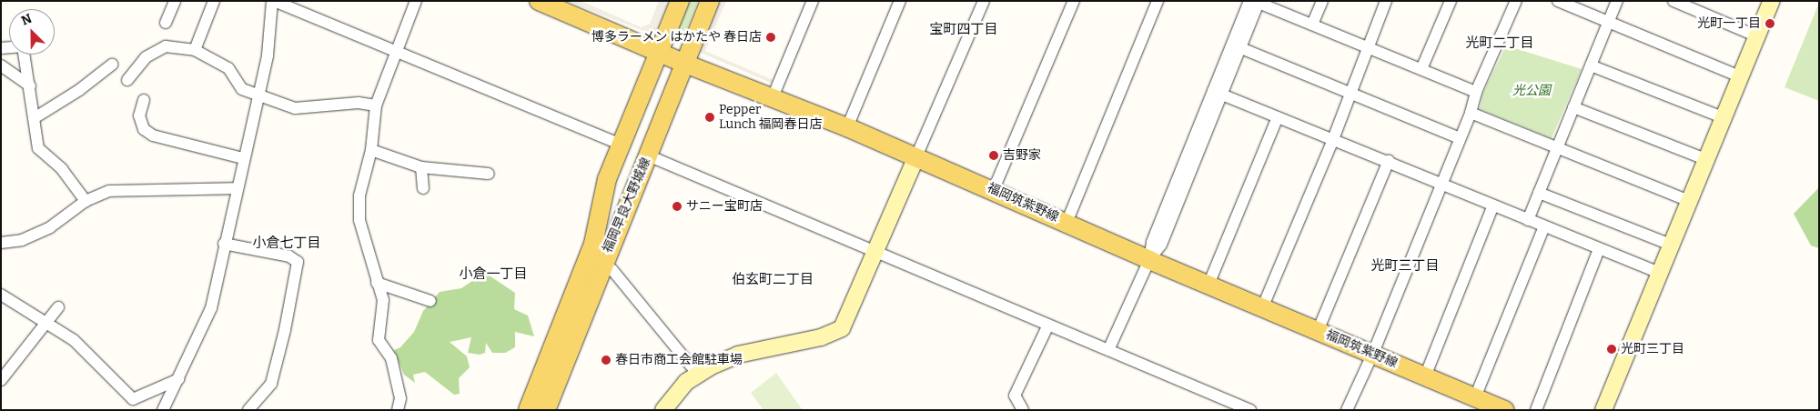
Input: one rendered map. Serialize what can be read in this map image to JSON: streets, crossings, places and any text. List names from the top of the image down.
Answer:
{
  "streets": {
    "main road": ["福岡筑紫野線", "福岡早良大野城線"]
  },
  "crossings": [
    ["福岡筑紫野線", "福岡早良大野城線"]
  ],
  "districts": [
    "宝町四丁目",
    "光町二丁目",
    "小倉七丁目",
    "光町三丁目",
    "小倉一丁目",
    "伯玄町二丁目"
  ],
  "parks": ["光公園"],
  "places": [
    "光町一丁目",
    "博多ラーメン はかたや 春日店",
    "Pepper Lunch 福岡春日店",
    "吉野家",
    "サニー宝町店",
    "光町三丁目",
    "春日市商工会館駐車場"
  ],
  "north": "top left"
}
